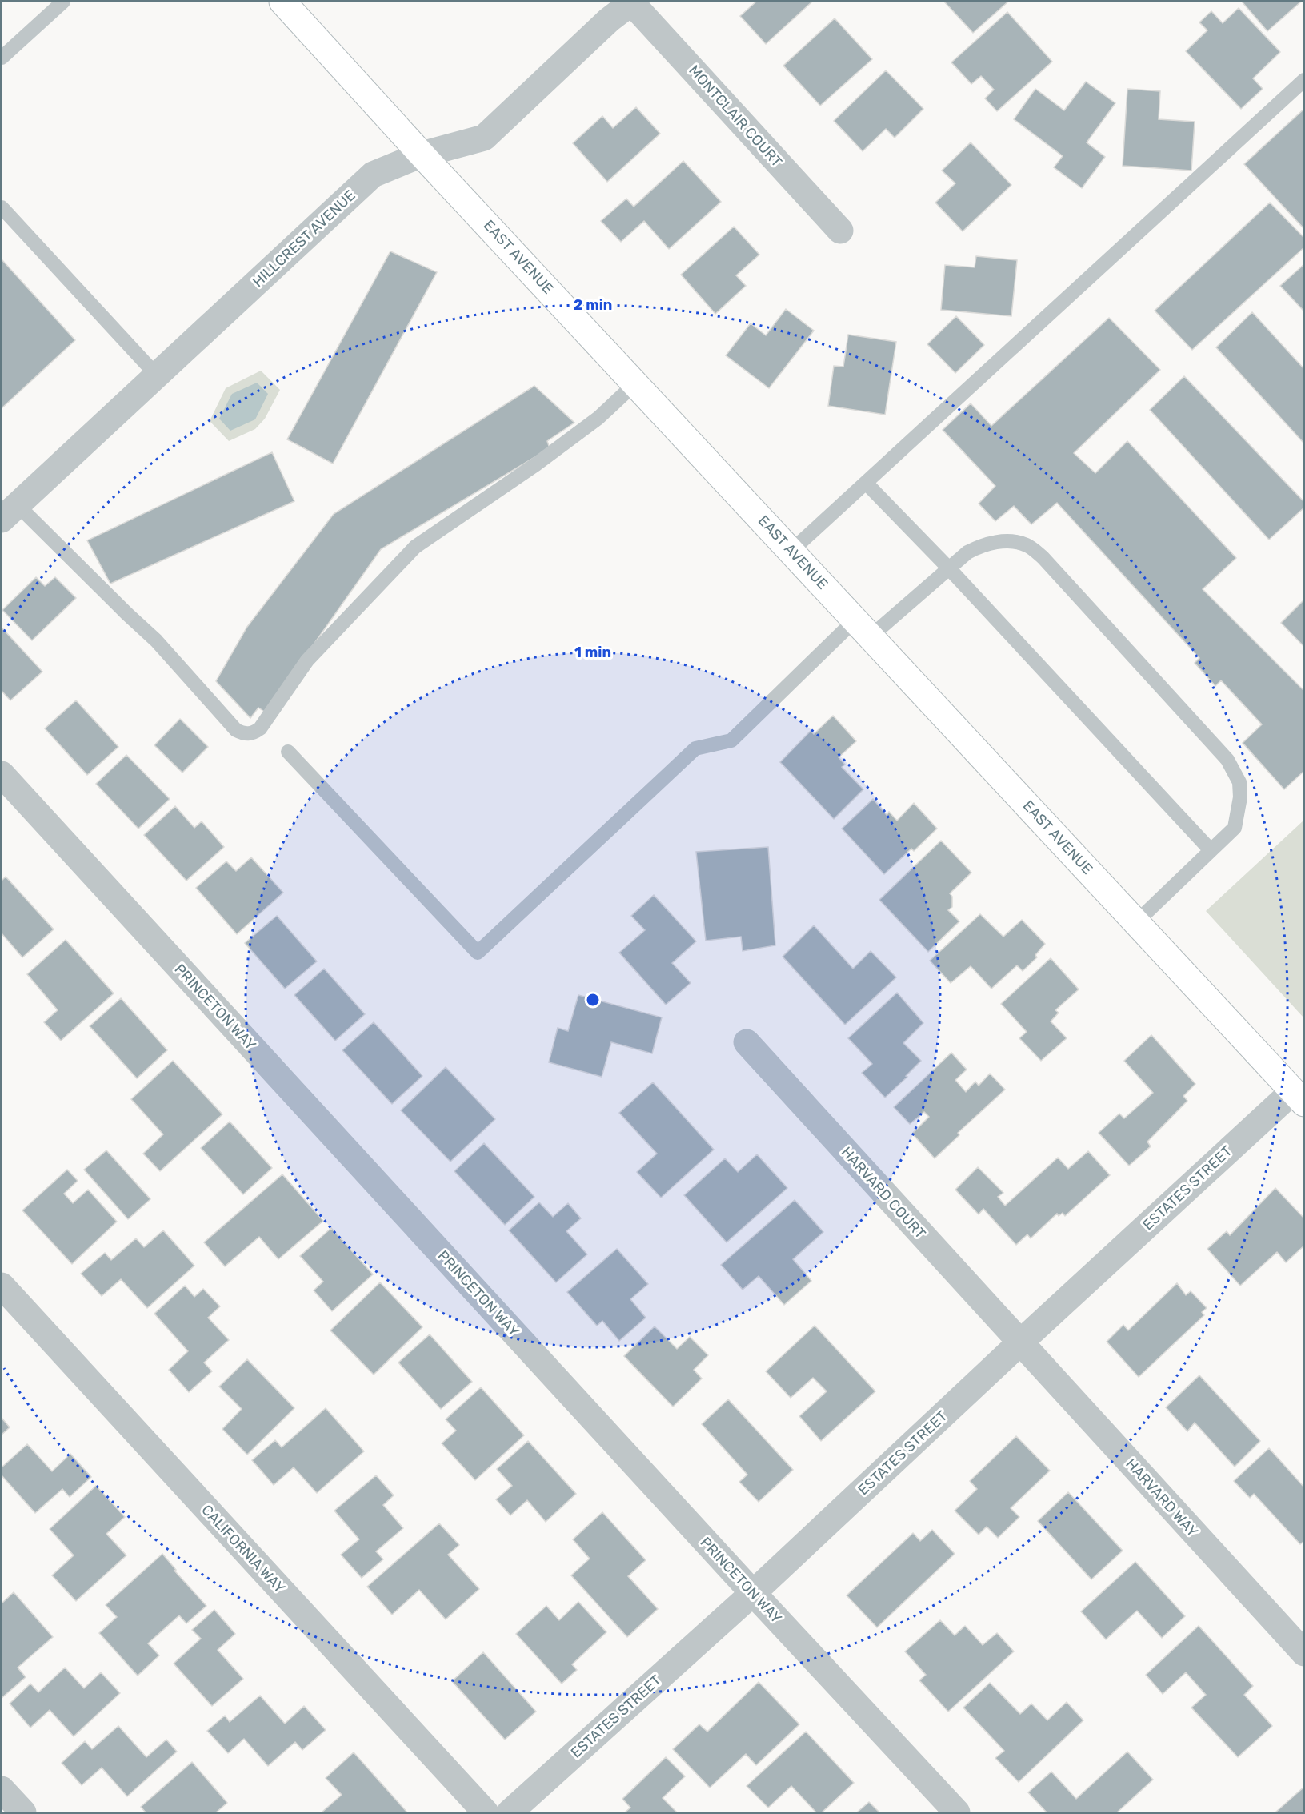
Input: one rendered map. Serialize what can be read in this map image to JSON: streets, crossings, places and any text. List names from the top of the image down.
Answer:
{
  "streets": {
    "main road": ["EAST AVENUE"],
    "street": [
      "MONTCLAIR COURT",
      "HILLCREST AVENUE",
      "PRINCETON WAY",
      "ESTATES STREET",
      "HARVARD COURT",
      "HARVARD WAY",
      "CALIFORNIA WAY"
    ]
  },
  "crossings": [
    ["MONTCLAIR COURT", "HILLCREST AVENUE"],
    ["HILLCREST AVENUE", "EAST AVENUE"],
    ["EAST AVENUE", "ESTATES STREET"],
    ["PRINCETON WAY", "ESTATES STREET"],
    ["ESTATES STREET", "HARVARD COURT"],
    ["ESTATES STREET", "HARVARD WAY"],
    ["HARVARD COURT", "HARVARD WAY"]
  ],
  "rings": ["2 min", "1 min"]
}
